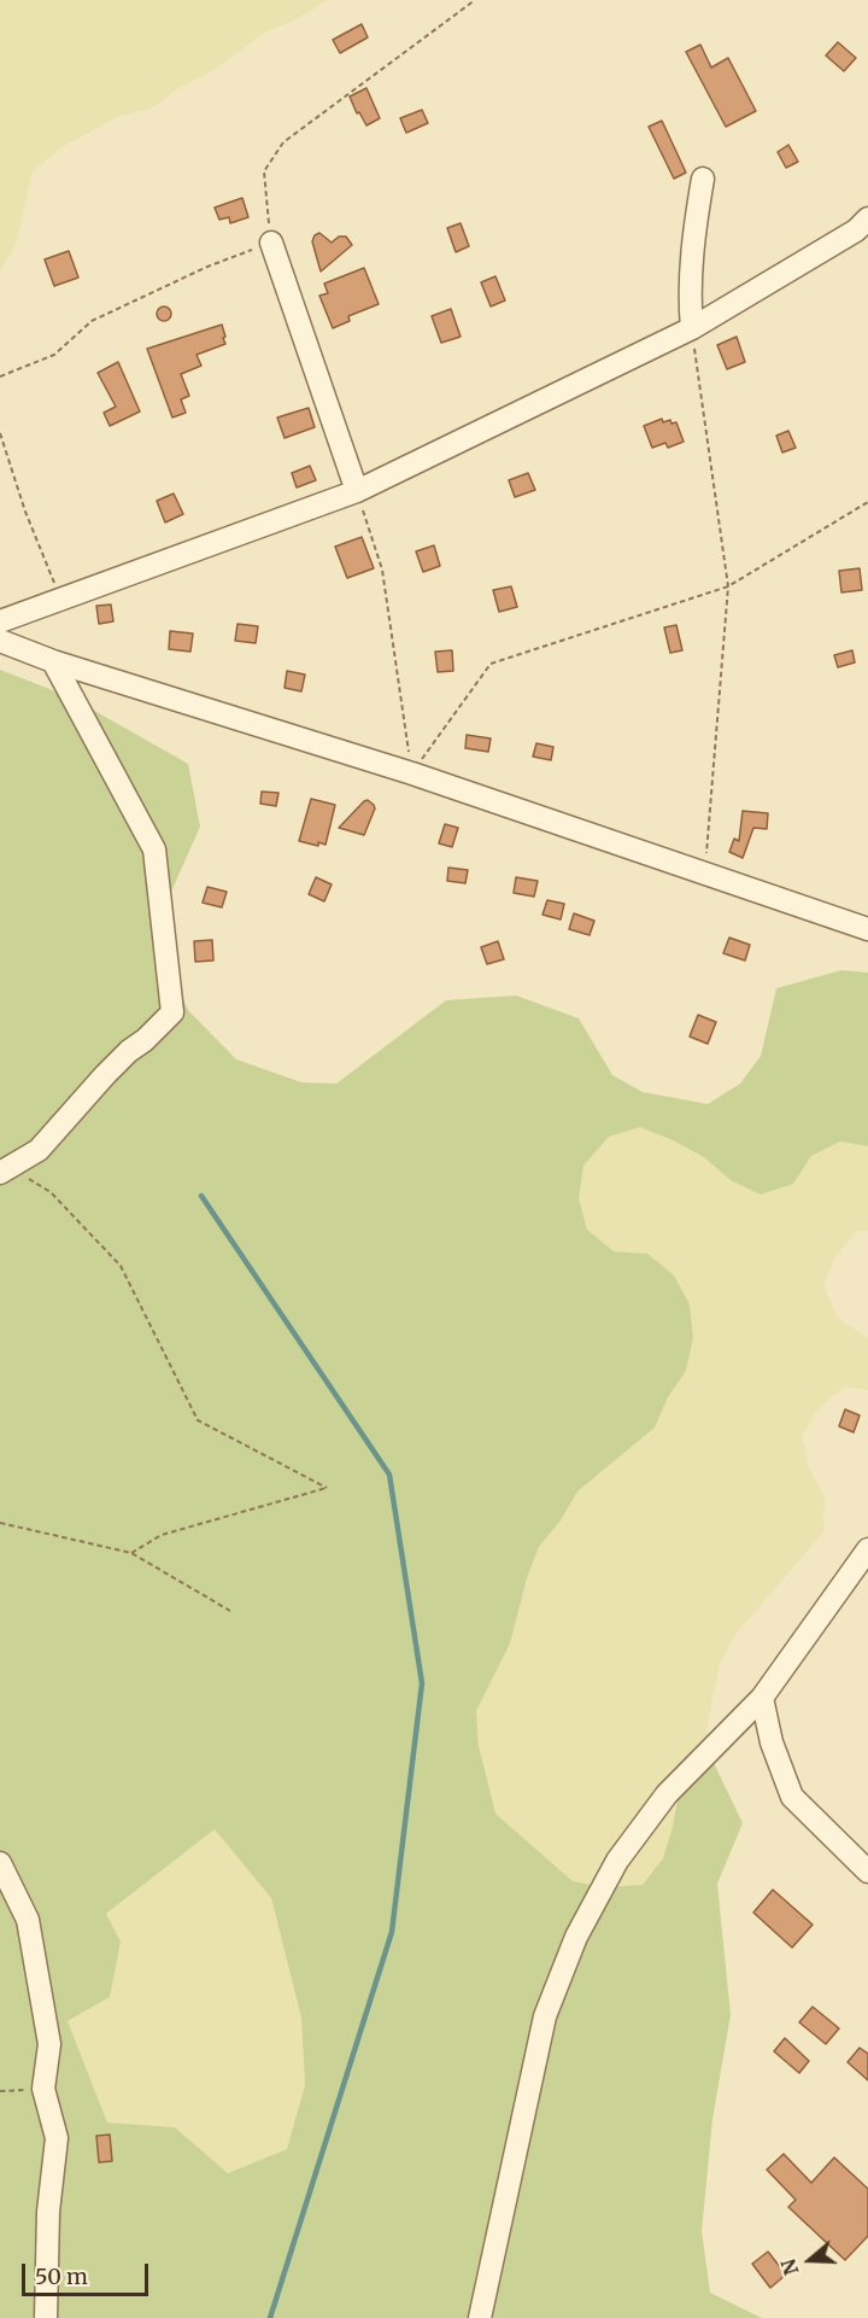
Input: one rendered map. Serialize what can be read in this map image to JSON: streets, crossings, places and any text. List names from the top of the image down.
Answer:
{
  "scale_bar": "50 m",
  "north": "left"
}
